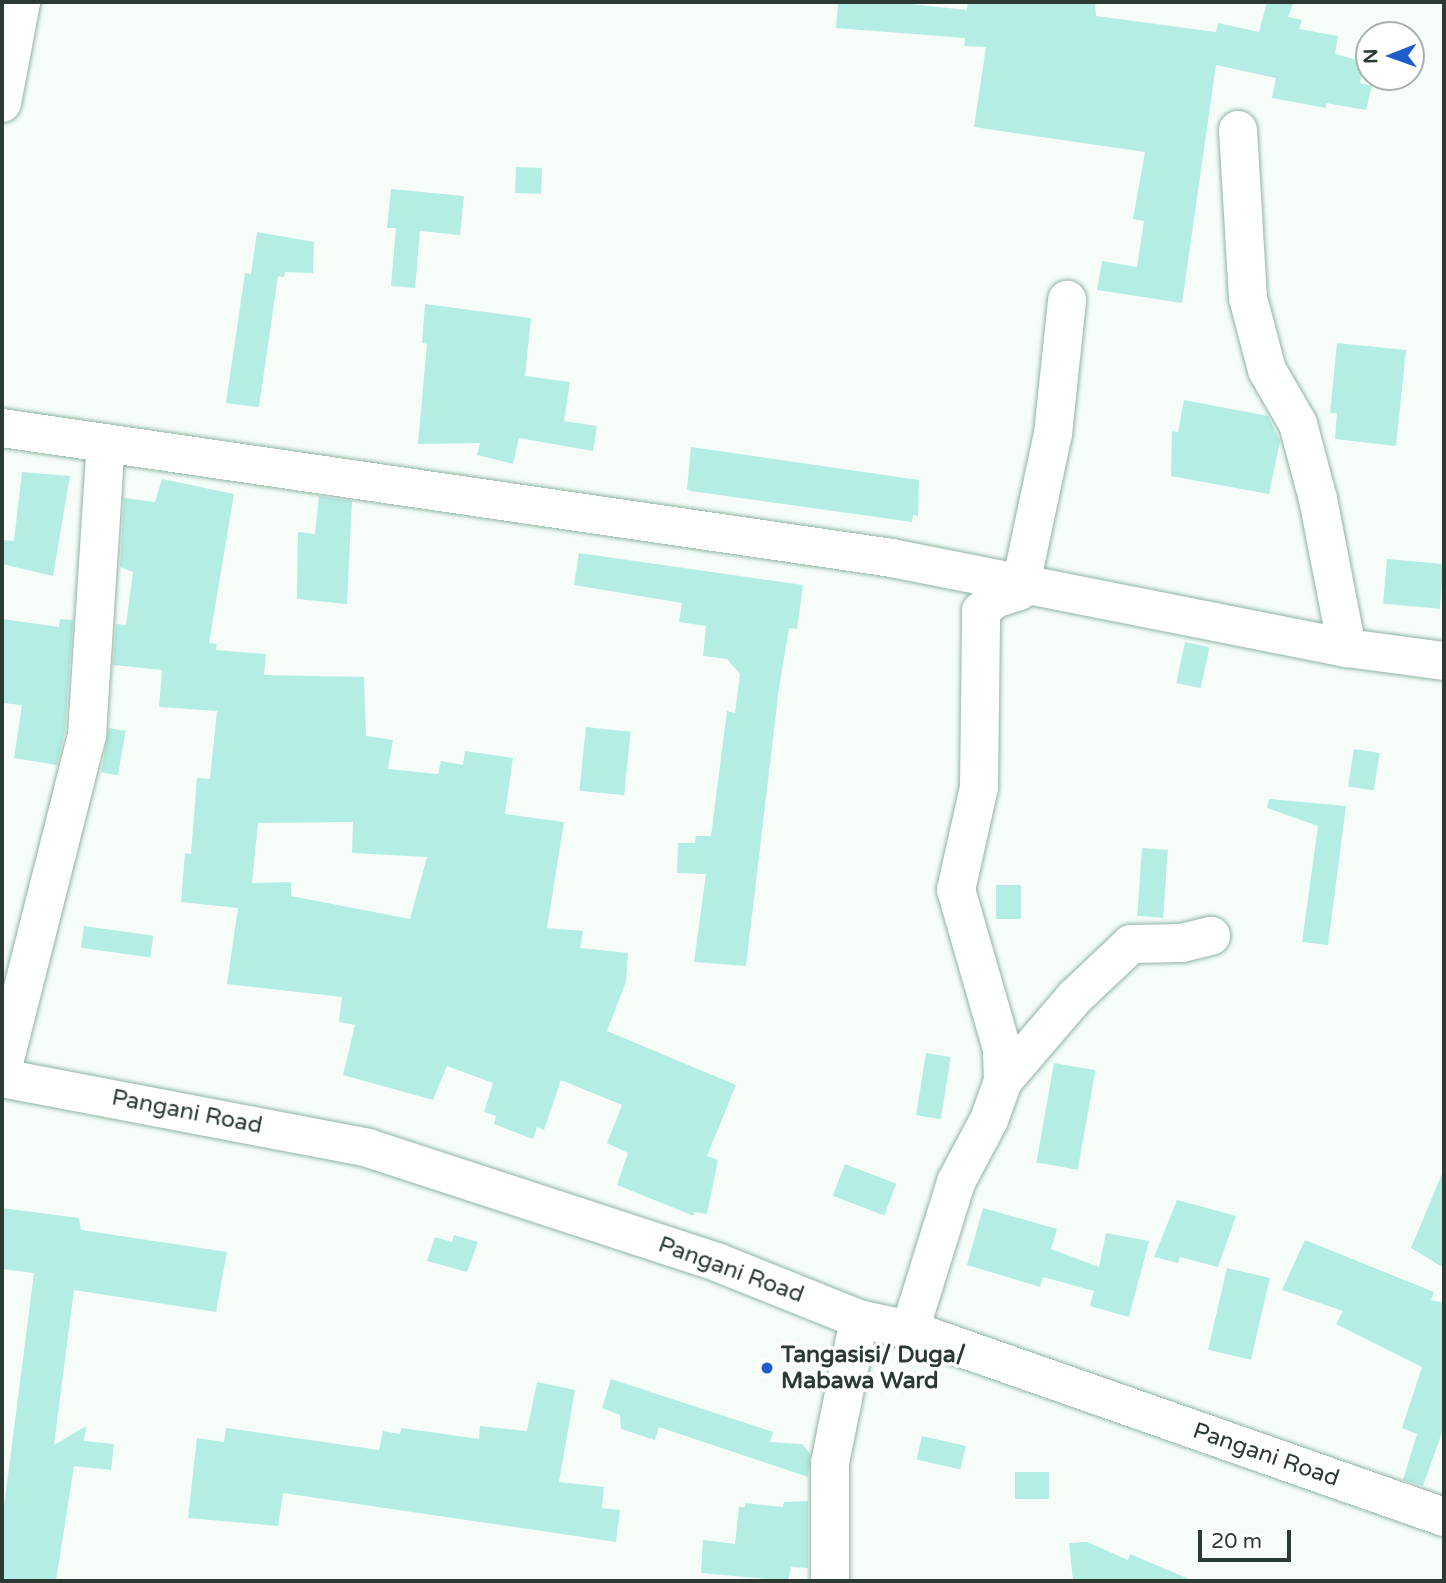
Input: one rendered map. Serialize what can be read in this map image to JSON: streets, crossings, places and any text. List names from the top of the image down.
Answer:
{
  "streets": {
    "street": ["Pangani Road"]
  },
  "places": ["Tangasisi/ Duga/ Mabawa Ward"],
  "scale_bar": "20 m",
  "north": "left"
}
